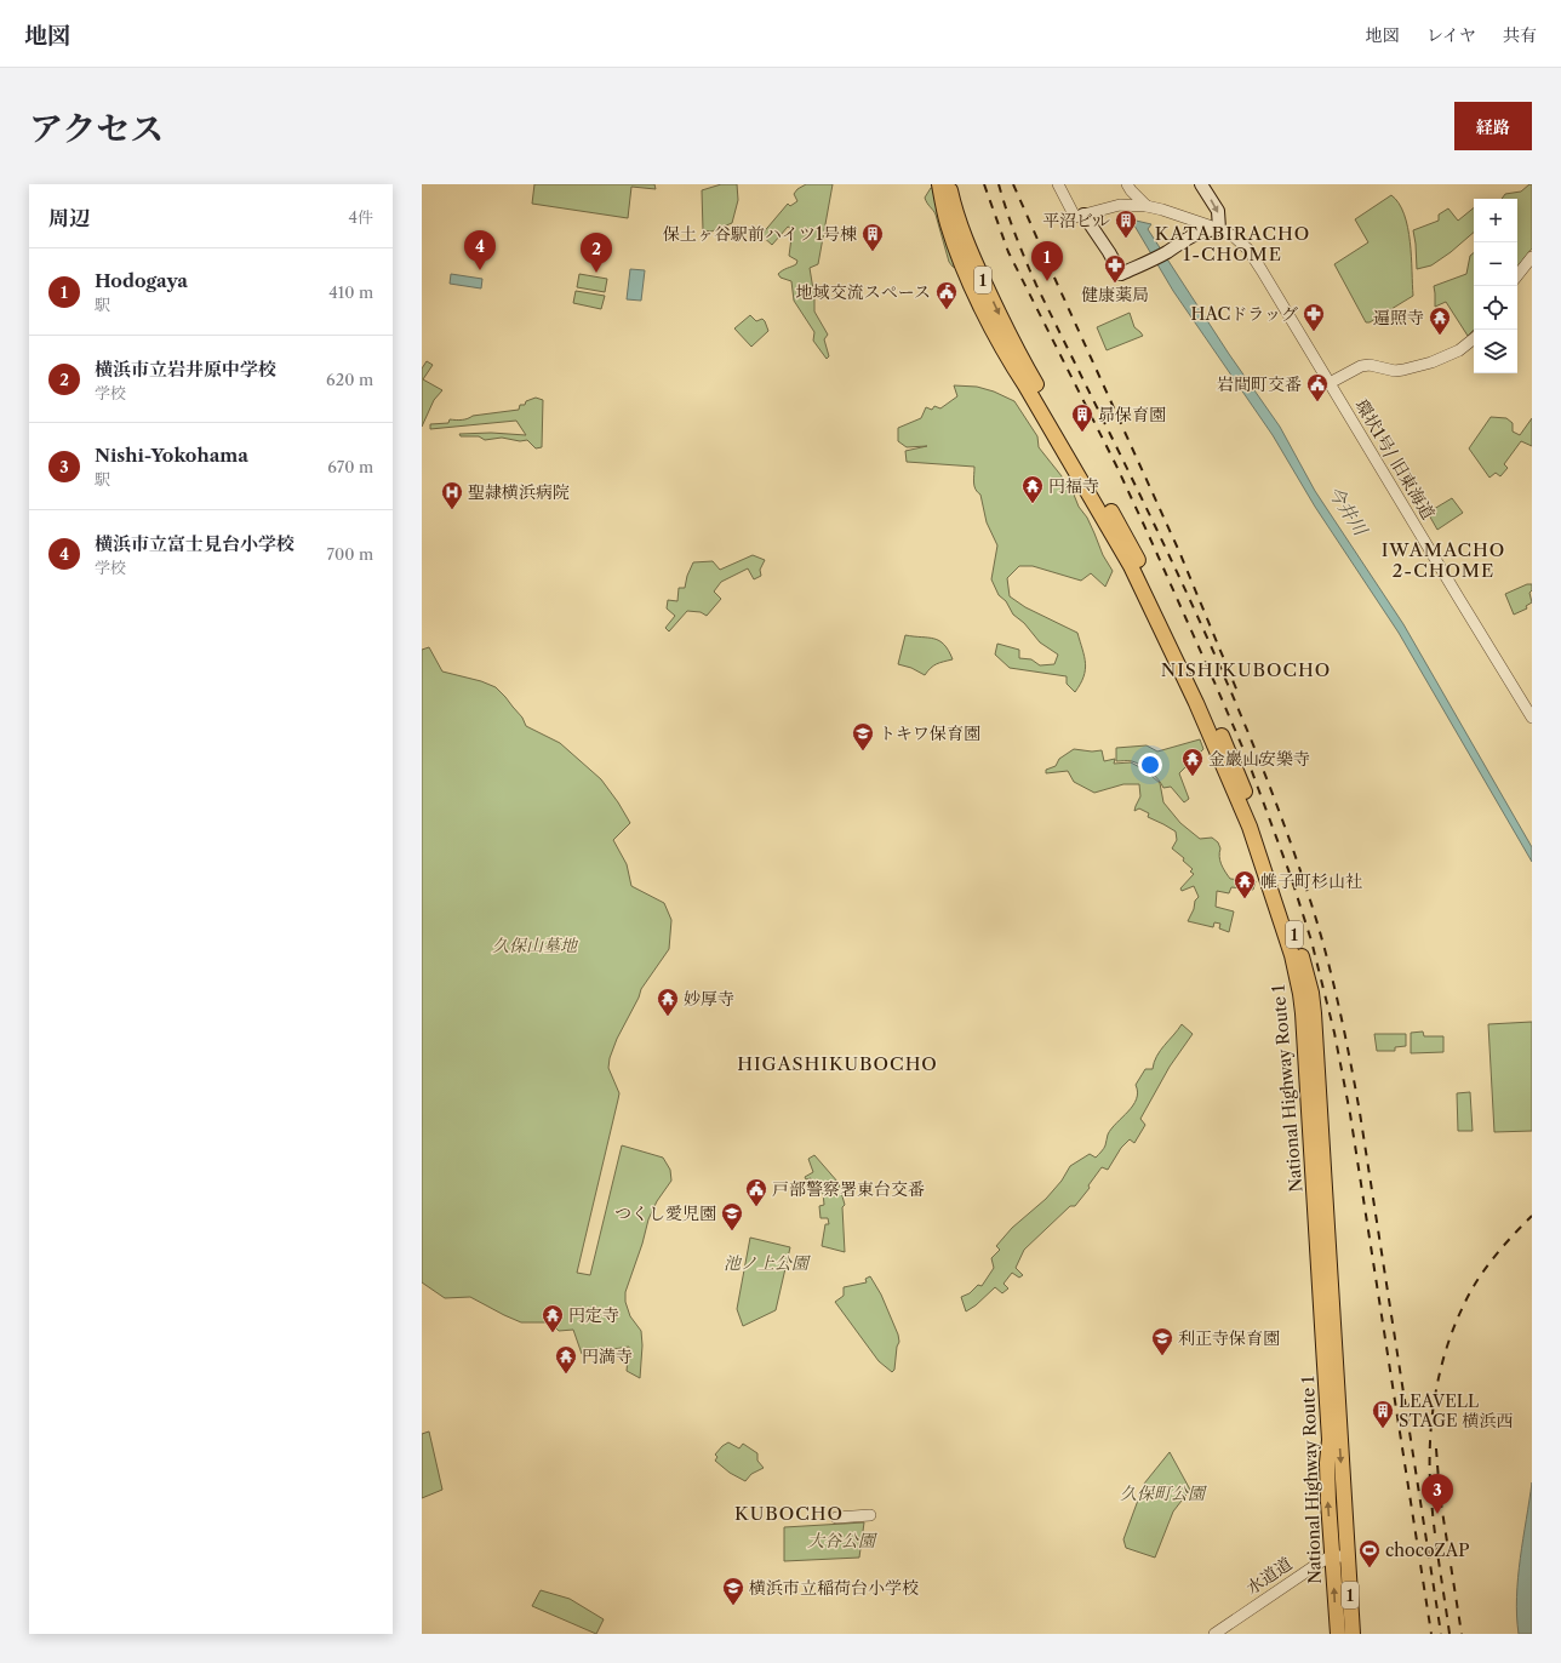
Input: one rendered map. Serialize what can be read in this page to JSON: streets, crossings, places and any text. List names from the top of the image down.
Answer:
{
  "streets": {
    "highway": ["1", "National Highway Route 1"],
    "street": ["環状1号/ 旧東海道", "水道道"]
  },
  "crossings": [
    ["National Highway Route 1", "水道道"]
  ],
  "districts": [
    "KATABIRACHO 1-CHOME",
    "IWAMACHO 2-CHOME",
    "NISHIKUBOCHO",
    "HIGASHIKUBOCHO",
    "KUBOCHO"
  ],
  "water": ["今井川"],
  "parks": [
    "久保山墓地",
    "池ノ上公園",
    "久保町公園",
    "大谷公園"
  ],
  "places": {
    "building": [
      "平沼ビル",
      "保土ヶ谷駅前ハイツ1号棟",
      "昴保育園",
      "LEAVELL STAGE 横浜西"
    ],
    "pharmacy": ["健康薬局", "HACドラッグ"],
    "public building": ["地域交流スペース", "岩間町交番", "戸部警察署東台交番"],
    "temple": [
      "遍照寺",
      "円福寺",
      "金巖山安樂寺",
      "帷子町杉山社",
      "妙厚寺",
      "円定寺",
      "円満寺"
    ],
    "hospital": ["聖隷横浜病院"],
    "school or university": [
      "トキワ保育園",
      "つくし愛児園",
      "利正寺保育園",
      "横浜市立稲荷台小学校"
    ],
    "sports": ["chocoZAP"]
  },
  "page": {
    "header": "地図",
    "nav": ["地図", "レイヤ", "共有"],
    "title": "アクセス",
    "buttons": "経路",
    "heading": ["周辺", "4件"],
    "map_buttons": ["+", "−"],
    "pins": [
      "4",
      "2",
      "1",
      "3"
    ],
    "list": [
      {
        "mark": "1",
        "name": "Hodogaya",
        "note": "駅",
        "value": "410 m"
      },
      {
        "mark": "2",
        "name": "横浜市立岩井原中学校",
        "note": "学校",
        "value": "620 m"
      },
      {
        "mark": "3",
        "name": "Nishi-Yokohama",
        "note": "駅",
        "value": "670 m"
      },
      {
        "mark": "4",
        "name": "横浜市立富士見台小学校",
        "note": "学校",
        "value": "700 m"
      }
    ]
  }
}
